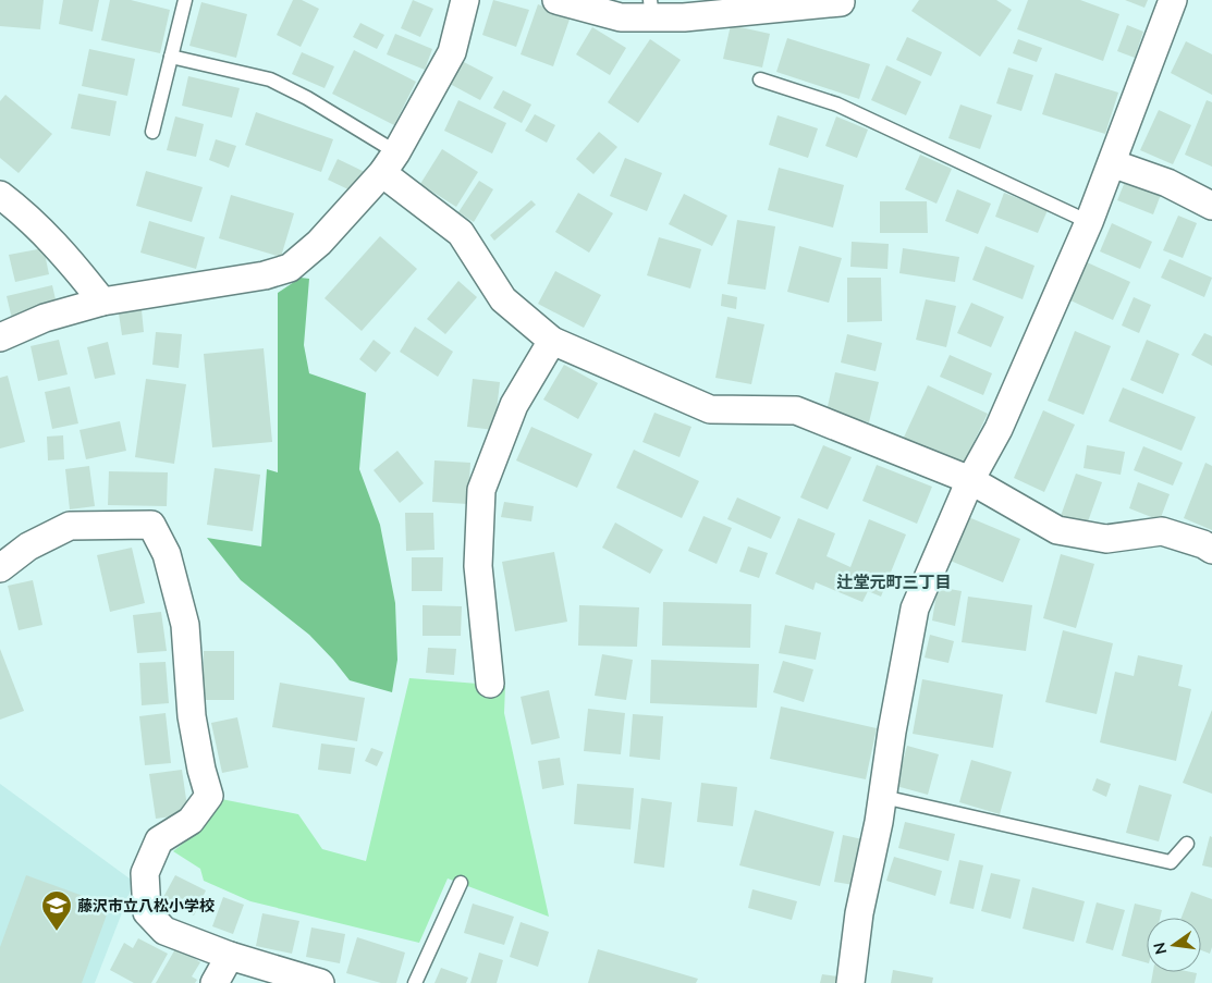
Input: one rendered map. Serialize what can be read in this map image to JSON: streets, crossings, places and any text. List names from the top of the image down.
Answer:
{
  "districts": ["辻堂元町三丁目"],
  "places": {
    "school or university": ["藤沢市立八松小学校"]
  },
  "north": "left"
}
